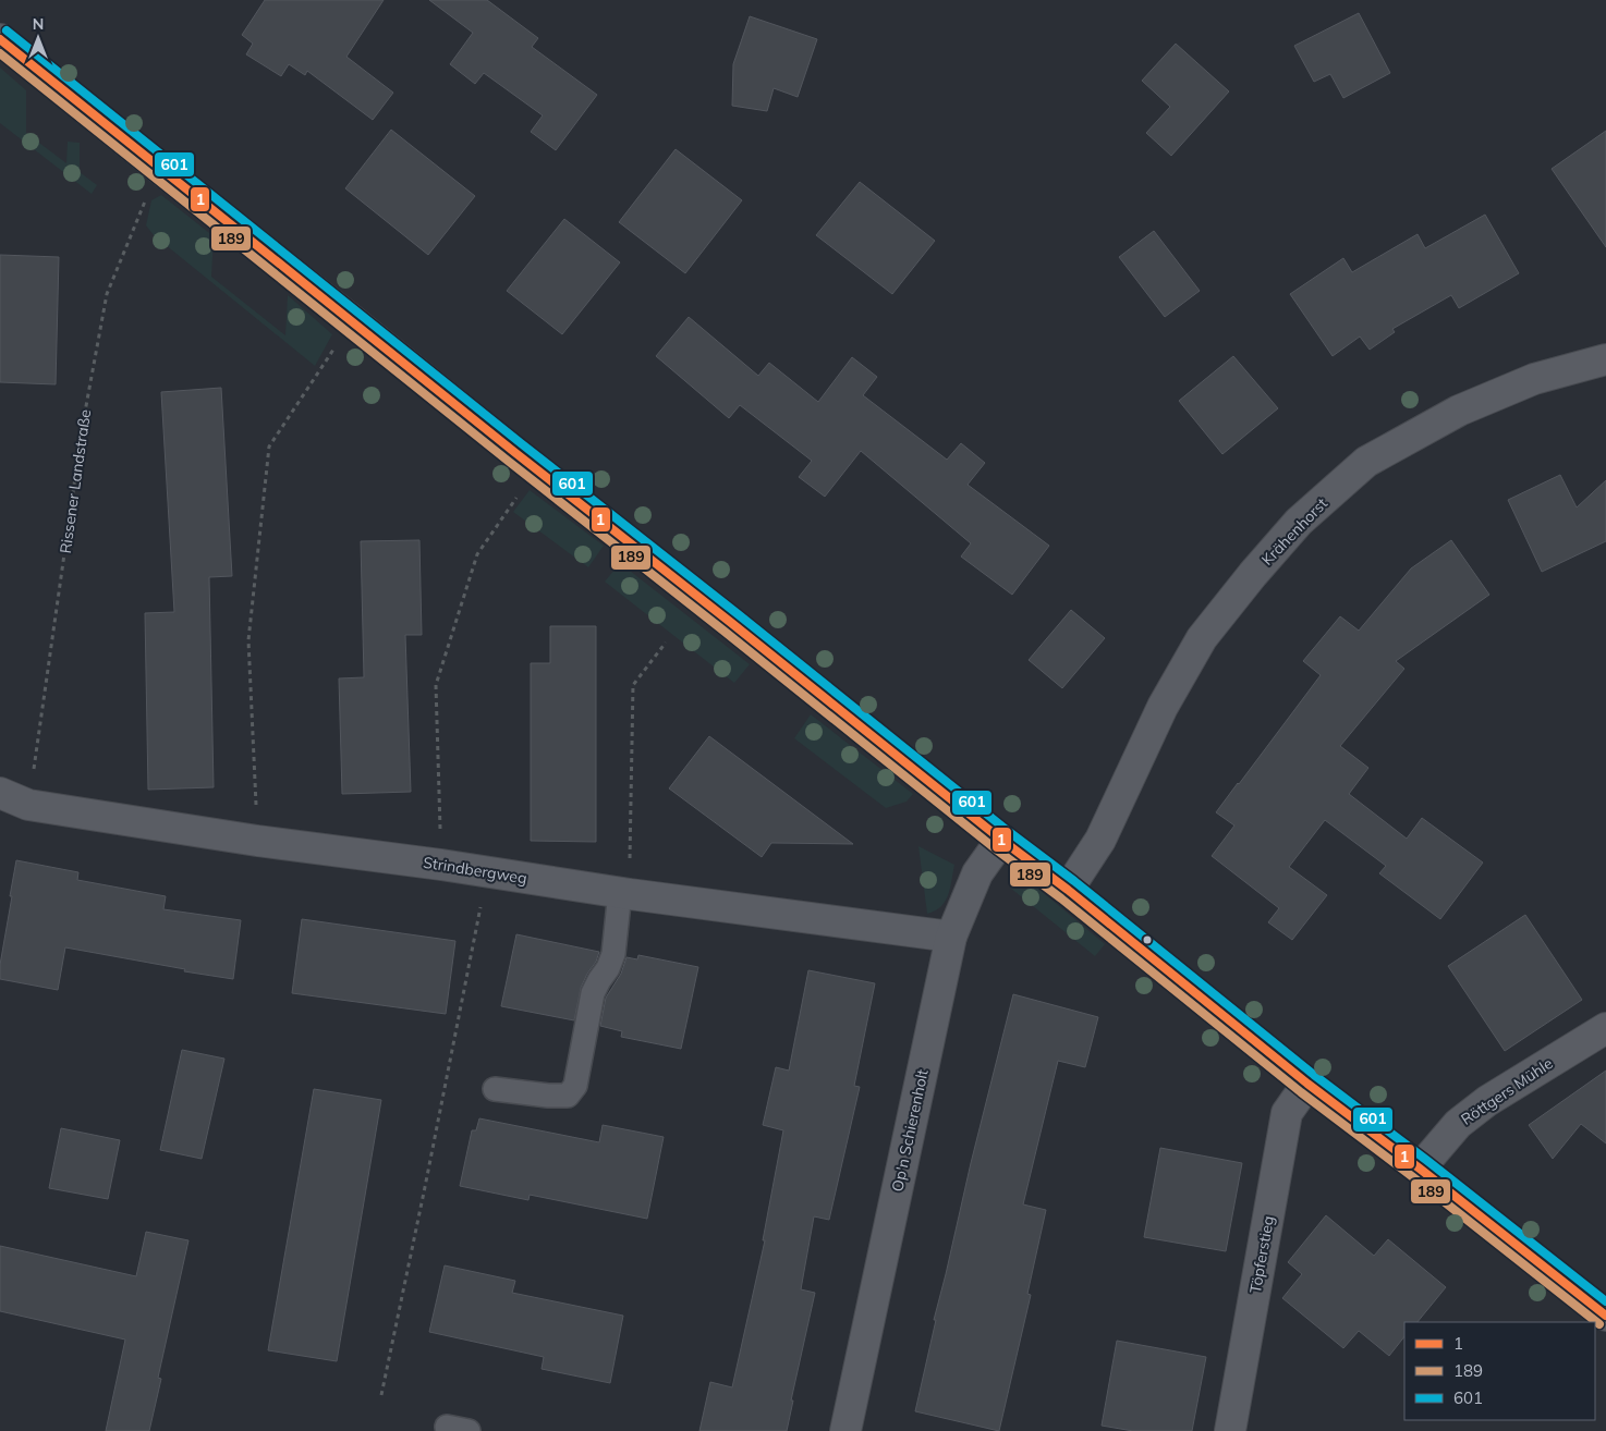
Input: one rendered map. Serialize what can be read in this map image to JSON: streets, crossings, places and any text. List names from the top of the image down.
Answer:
{
  "streets": {
    "street": [
      "Krähenhorst",
      "Strindbergweg",
      "Röttgers Mühle",
      "Op'n Schierenholt",
      "Töpferstieg"
    ],
    "path": ["Rissener Landstraße"]
  },
  "crossings": [
    ["Rissener Landstraße", "Strindbergweg"],
    ["Strindbergweg", "Op'n Schierenholt"]
  ],
  "lines": ["transit line 601", "transit line 1", "transit line 189"],
  "legend": ["1", "189", "601"],
  "north": "top"
}
